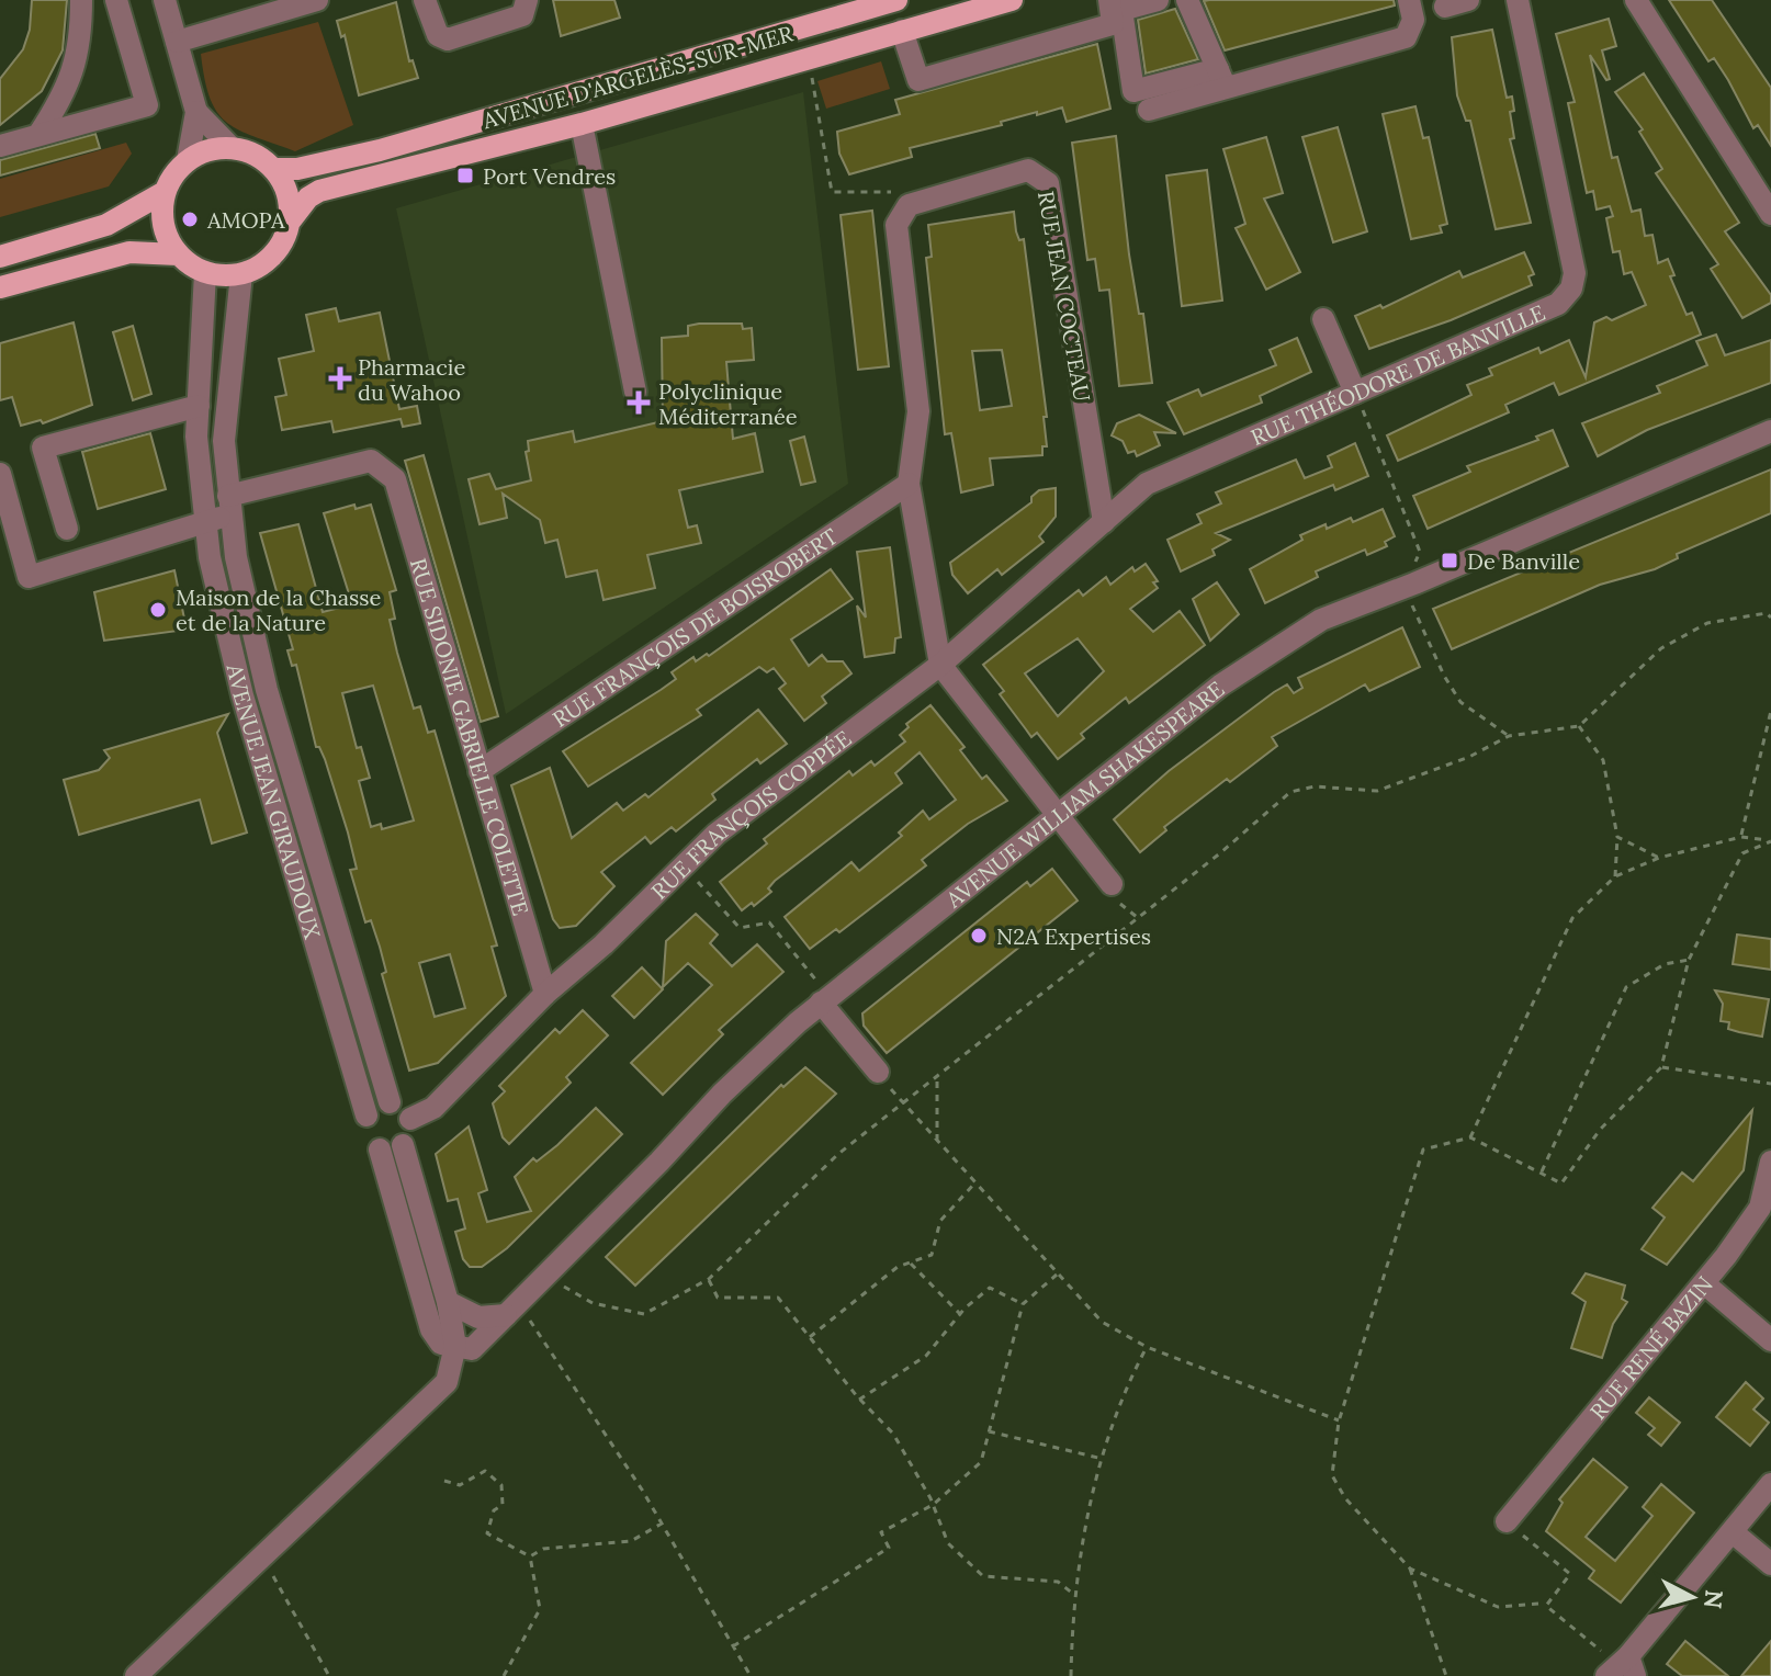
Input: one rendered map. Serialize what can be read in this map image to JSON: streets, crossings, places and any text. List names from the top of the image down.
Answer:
{
  "streets": {
    "main road": ["AVENUE D'ARGELÈS-SUR-MER"],
    "street": [
      "RUE JEAN COCTEAU",
      "RUE THÉODORE DE BANVILLE",
      "RUE FRANÇOIS DE BOISROBERT",
      "RUE SIDONIE GABRIELLE COLETTE",
      "AVENUE WILLIAM SHAKESPEARE",
      "AVENUE JEAN GIRAUDOUX",
      "RUE FRANÇOIS COPPÉE",
      "RUE RENÉ BAZIN"
    ]
  },
  "crossings": [
    ["AVENUE D'ARGELÈS-SUR-MER", "AVENUE JEAN GIRAUDOUX"],
    ["RUE JEAN COCTEAU", "RUE THÉODORE DE BANVILLE"],
    ["RUE JEAN COCTEAU", "RUE FRANÇOIS COPPÉE"],
    ["RUE THÉODORE DE BANVILLE", "RUE FRANÇOIS COPPÉE"],
    ["RUE FRANÇOIS DE BOISROBERT", "RUE SIDONIE GABRIELLE COLETTE"],
    ["RUE SIDONIE GABRIELLE COLETTE", "AVENUE JEAN GIRAUDOUX"],
    ["RUE SIDONIE GABRIELLE COLETTE", "RUE FRANÇOIS COPPÉE"],
    ["AVENUE JEAN GIRAUDOUX", "RUE FRANÇOIS COPPÉE"]
  ],
  "places": {
    "transit": ["Port Vendres", "De Banville"],
    "other": ["AMOPA", "Maison de la Chasse et de la Nature", "N2A Expertises"],
    "health": ["Pharmacie du Wahoo", "Polyclinique Méditerranée"]
  },
  "north": "right"
}
